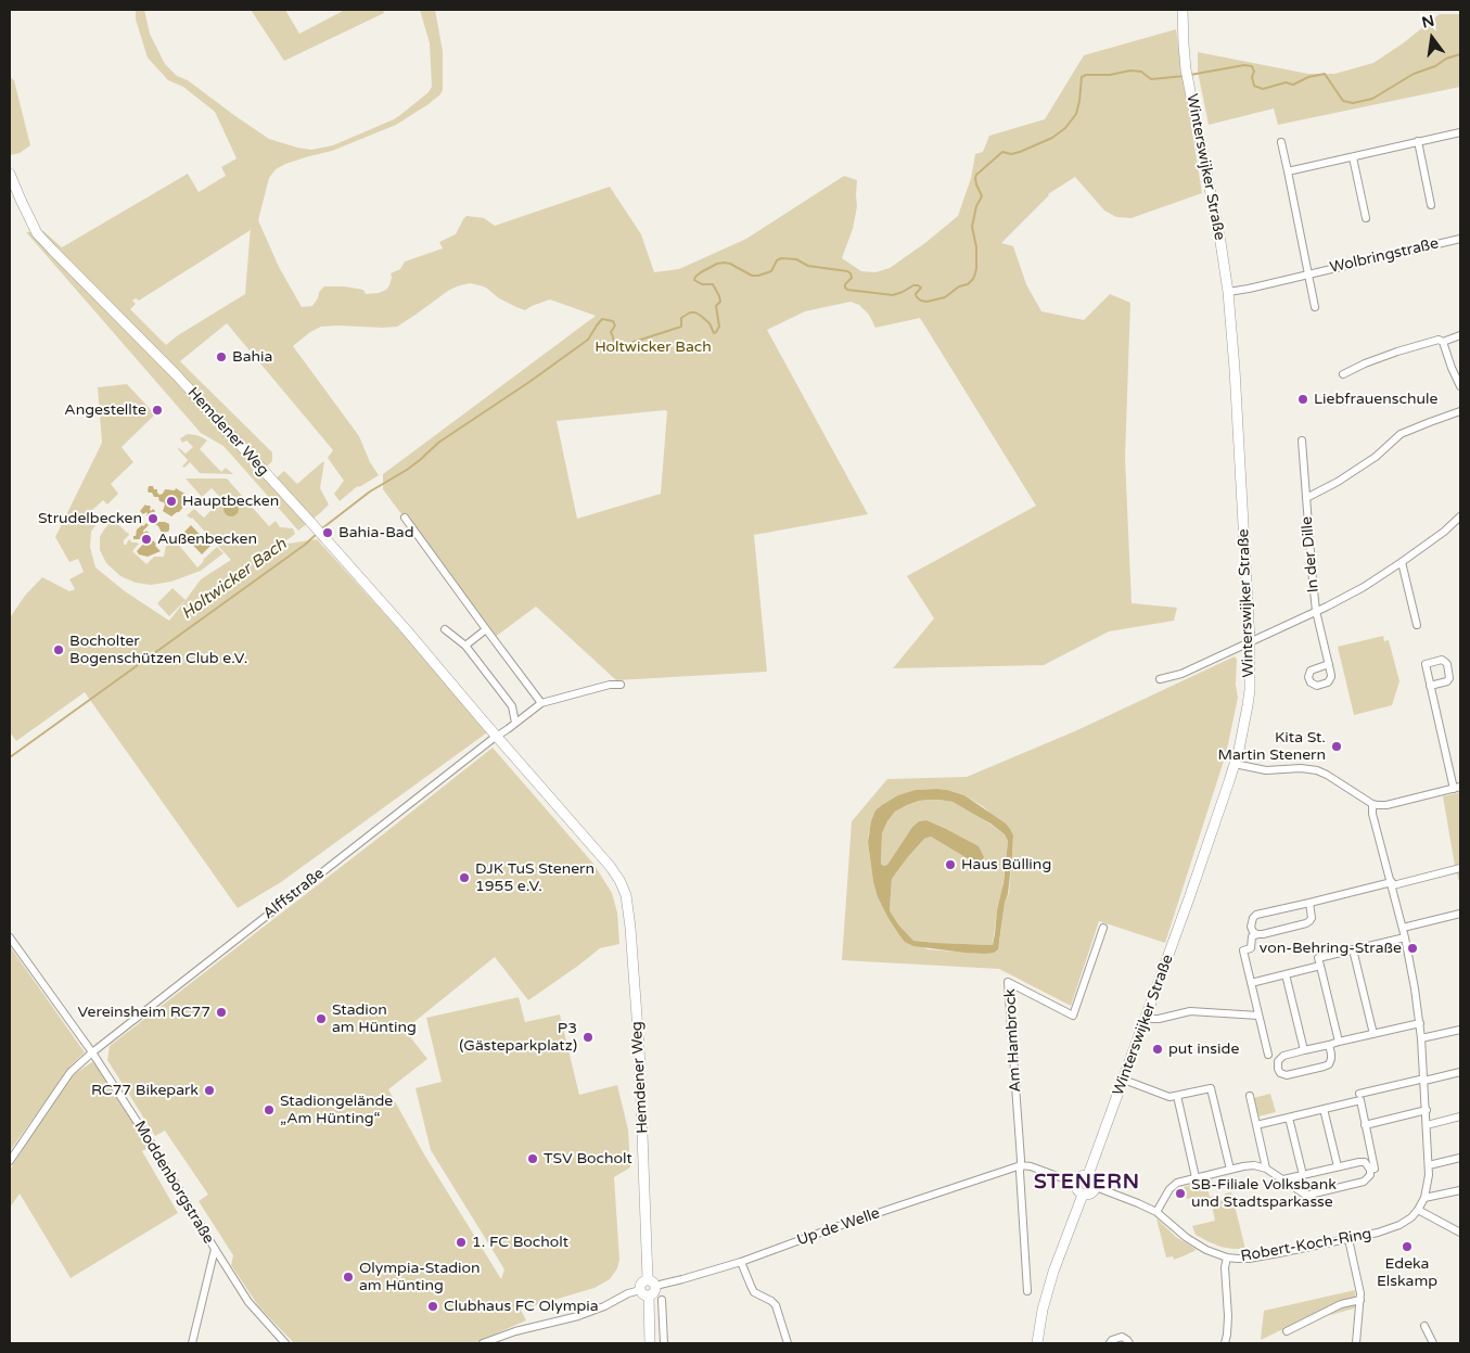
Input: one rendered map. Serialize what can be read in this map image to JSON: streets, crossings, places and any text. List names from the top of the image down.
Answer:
{
  "streets": {
    "main road": ["Winterswijker Straße", "Hemdener Weg"],
    "street": [
      "Wolbringstraße",
      "In der Dille",
      "Alffstraße",
      "Am Hambrock",
      "Moddenborgstraße",
      "Up de Welle",
      "Robert-Koch-Ring"
    ]
  },
  "crossings": [
    ["Winterswijker Straße", "Wolbringstraße"],
    ["Winterswijker Straße", "Robert-Koch-Ring"],
    ["Hemdener Weg", "Alffstraße"],
    ["Hemdener Weg", "Up de Welle"],
    ["Alffstraße", "Moddenborgstraße"],
    ["Am Hambrock", "Up de Welle"]
  ],
  "districts": ["STENERN"],
  "water": ["Holtwicker Bach"],
  "parks": ["Holtwicker Bach"],
  "places": [
    "Bahia",
    "Liebfrauenschule",
    "Angestellte",
    "Hauptbecken",
    "Strudelbecken",
    "Bahia-Bad",
    "Außenbecken",
    "Bocholter Bogenschützen Club e.V.",
    "Kita St. Martin Stenern",
    "Haus Bülling",
    "DJK TuS Stenern 1955 e.V.",
    "von-Behring-Straße",
    "Vereinsheim RC77",
    "Stadion am Hünting",
    "P3 (Gästeparkplatz)",
    "put inside",
    "RC77 Bikepark",
    "Stadiongelände „Am Hünting“",
    "TSV Bocholt",
    "SB-Filiale Volksbank und Stadtsparkasse",
    "1. FC Bocholt",
    "Edeka Elskamp",
    "Olympia-Stadion am Hünting",
    "Clubhaus FC Olympia"
  ],
  "north": "top"
}
